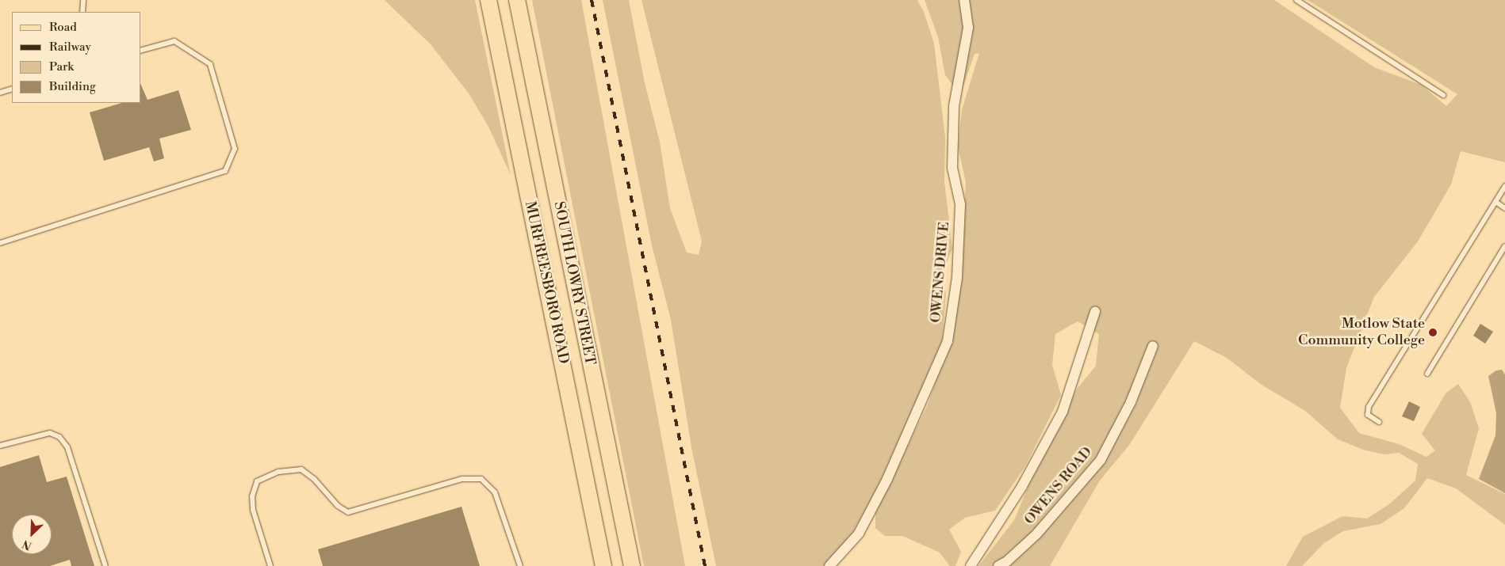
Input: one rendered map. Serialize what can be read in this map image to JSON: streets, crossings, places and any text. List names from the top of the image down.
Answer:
{
  "streets": {
    "main road": ["MURFREESBORO ROAD", "SOUTH LOWRY STREET"],
    "street": ["OWENS DRIVE", "OWENS ROAD"]
  },
  "places": ["Motlow State Community College"],
  "legend": [
    "Road",
    "Railway",
    "Park",
    "Building"
  ],
  "north": "bottom left"
}
